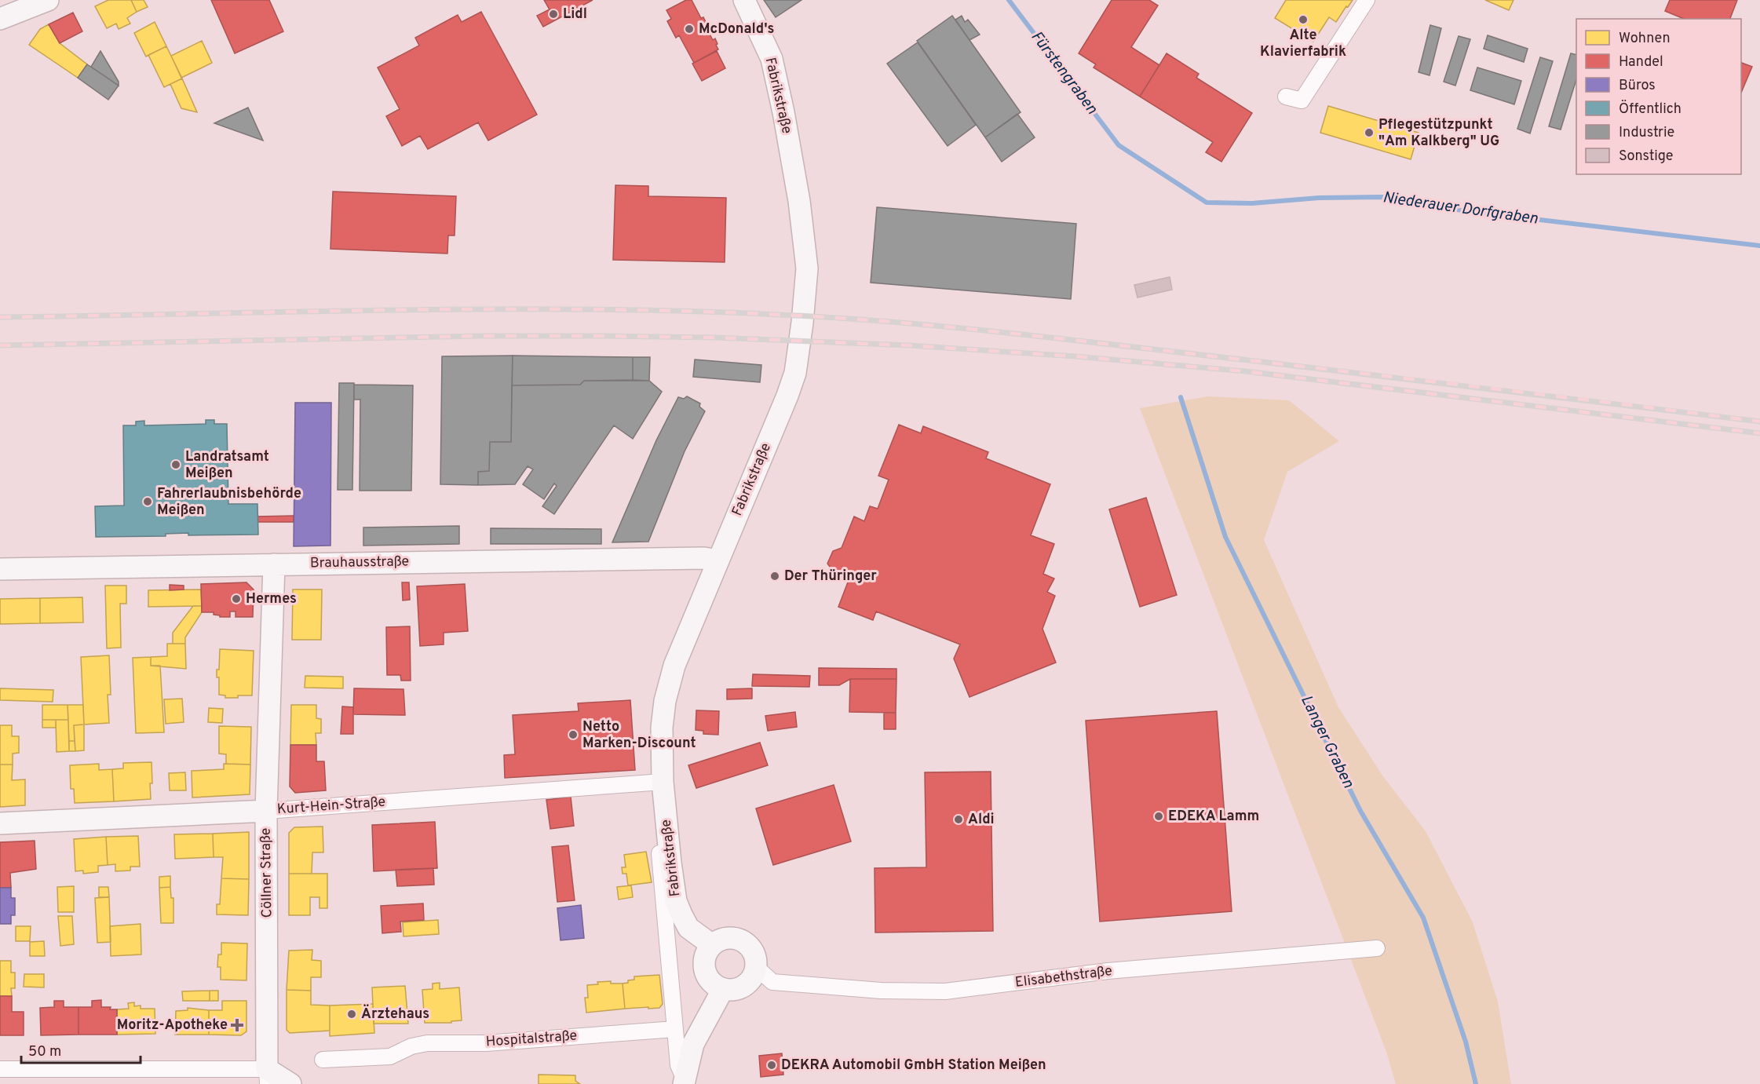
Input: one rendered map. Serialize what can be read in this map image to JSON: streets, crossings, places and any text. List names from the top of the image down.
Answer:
{
  "streets": {
    "street": [
      "Fabrikstraße",
      "Brauhausstraße",
      "Kurt-Hein-Straße",
      "Cöllner Straße",
      "Elisabethstraße",
      "Hospitalstraße"
    ]
  },
  "crossings": [
    ["Fabrikstraße", "Brauhausstraße"],
    ["Fabrikstraße", "Kurt-Hein-Straße"],
    ["Fabrikstraße", "Elisabethstraße"],
    ["Brauhausstraße", "Cöllner Straße"],
    ["Kurt-Hein-Straße", "Cöllner Straße"]
  ],
  "water": ["Fürstengraben", "Niederauer Dorfgraben", "Langer Graben"],
  "places": {
    "other": [
      "Lidl",
      "Alte Klavierfabrik",
      "McDonald's",
      "Pflegestützpunkt \"Am Kalkberg\" UG",
      "Landratsamt Meißen",
      "Fahrerlaubnisbehörde Meißen",
      "Der Thüringer",
      "Hermes",
      "Netto Marken-Discount",
      "EDEKA Lamm",
      "Aldi",
      "Ärztehaus",
      "DEKRA Automobil GmbH Station Meißen"
    ],
    "health": ["Moritz-Apotheke"]
  },
  "legend": [
    "Wohnen",
    "Handel",
    "Büros",
    "Öffentlich",
    "Industrie",
    "Sonstige"
  ],
  "scale_bar": "50 m"
}
